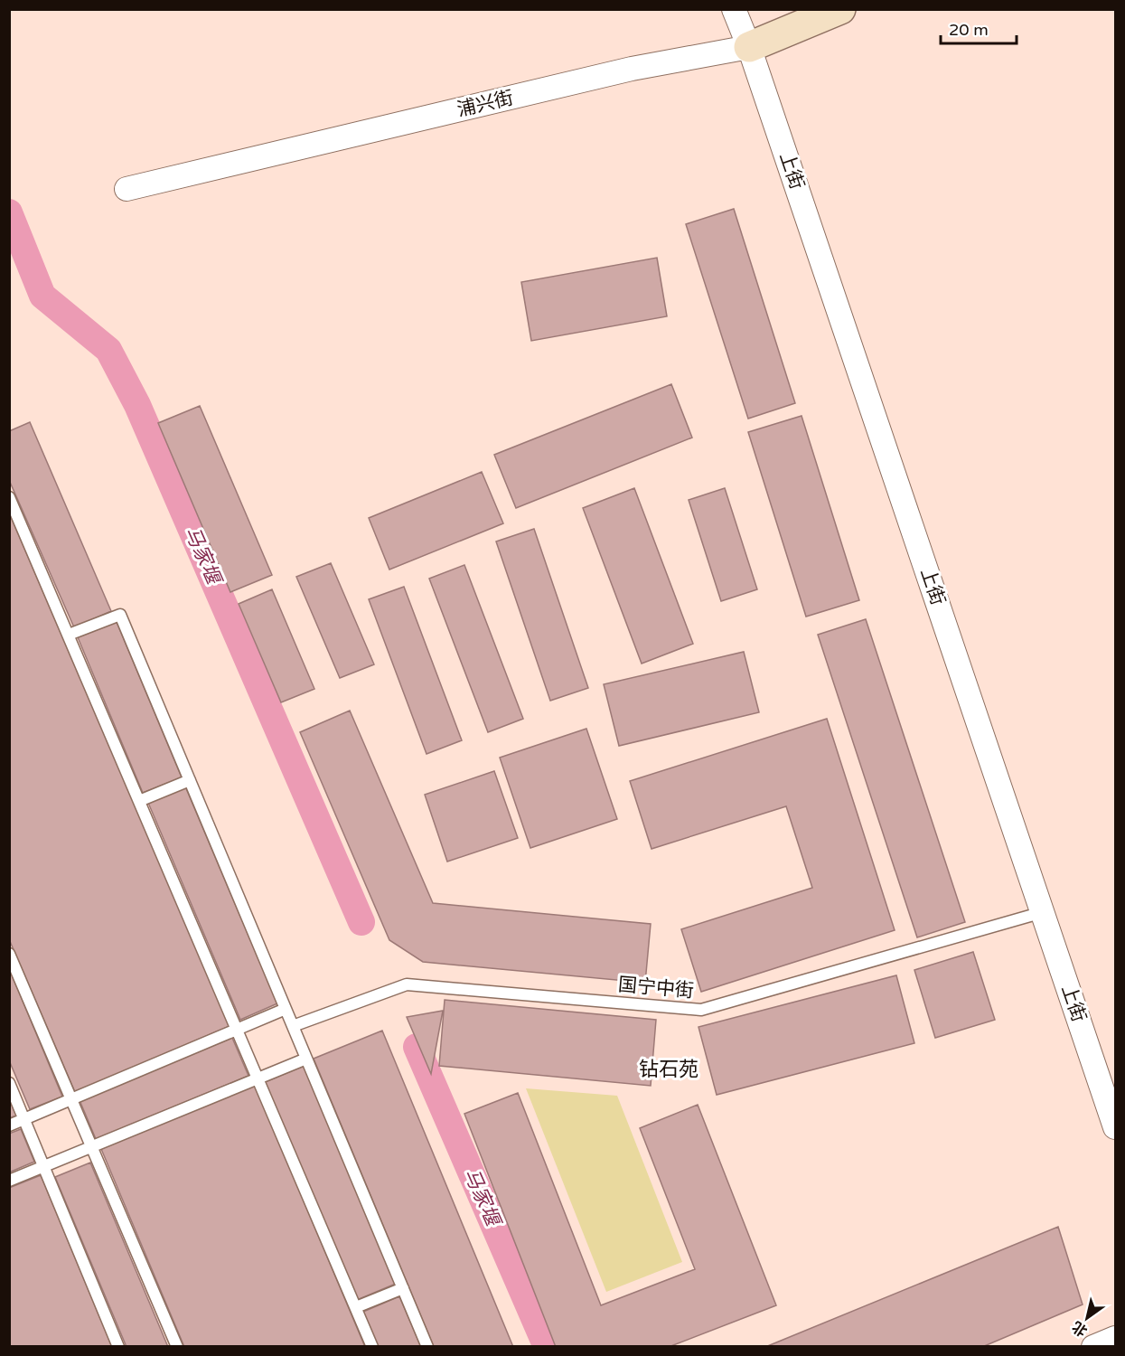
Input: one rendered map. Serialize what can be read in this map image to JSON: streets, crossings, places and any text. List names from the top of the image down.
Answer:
{
  "streets": {
    "street": ["浦兴街", "上街"],
    "lane": ["国宁中街"]
  },
  "crossings": [
    ["浦兴街", "上街"],
    ["上街", "国宁中街"]
  ],
  "districts": ["钻石苑"],
  "water": ["马家堰"],
  "scale_bar": "20 m",
  "north": "bottom left"
}
